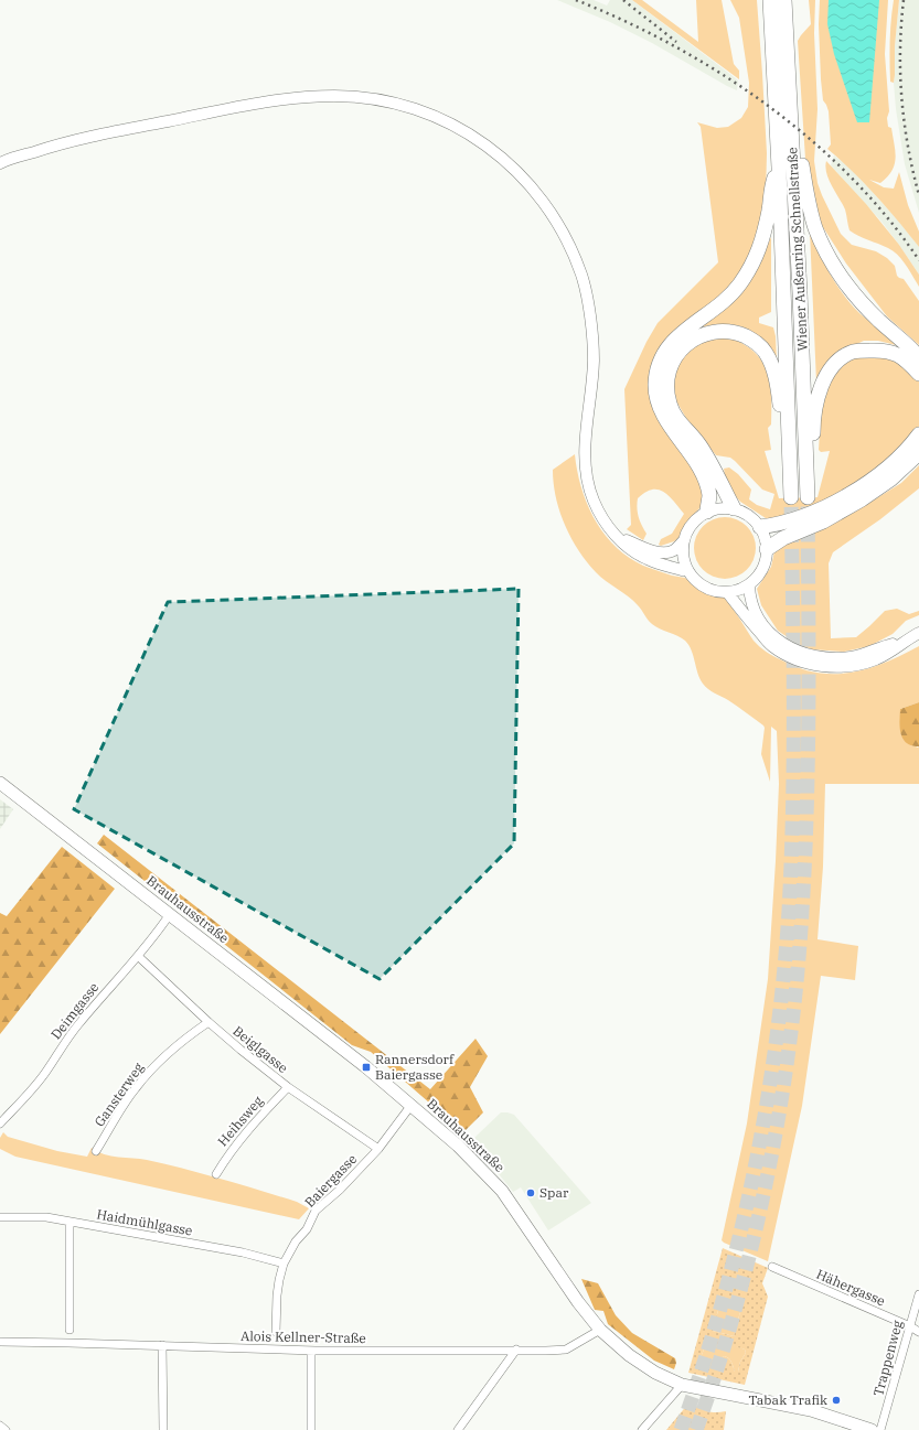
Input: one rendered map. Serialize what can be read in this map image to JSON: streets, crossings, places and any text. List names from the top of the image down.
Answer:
{
  "streets": {
    "highway": ["Wiener Außenring Schnellstraße"],
    "main road": ["Brauhausstraße"],
    "street": [
      "Deimgasse",
      "Beiglgasse",
      "Gansterweg",
      "Heihsweg",
      "Baiergasse",
      "Haidmühlgasse",
      "Hähergasse",
      "Alois Kellner-Straße",
      "Trappenweg"
    ]
  },
  "crossings": [
    ["Brauhausstraße", "Deimgasse"],
    ["Brauhausstraße", "Baiergasse"],
    ["Brauhausstraße", "Alois Kellner-Straße"],
    ["Deimgasse", "Beiglgasse"],
    ["Beiglgasse", "Gansterweg"],
    ["Beiglgasse", "Heihsweg"],
    ["Beiglgasse", "Baiergasse"],
    ["Baiergasse", "Haidmühlgasse"],
    ["Hähergasse", "Trappenweg"]
  ],
  "places": {
    "transit": ["Rannersdorf Baiergasse"],
    "other": ["Spar", "Tabak Trafik"]
  }
}
